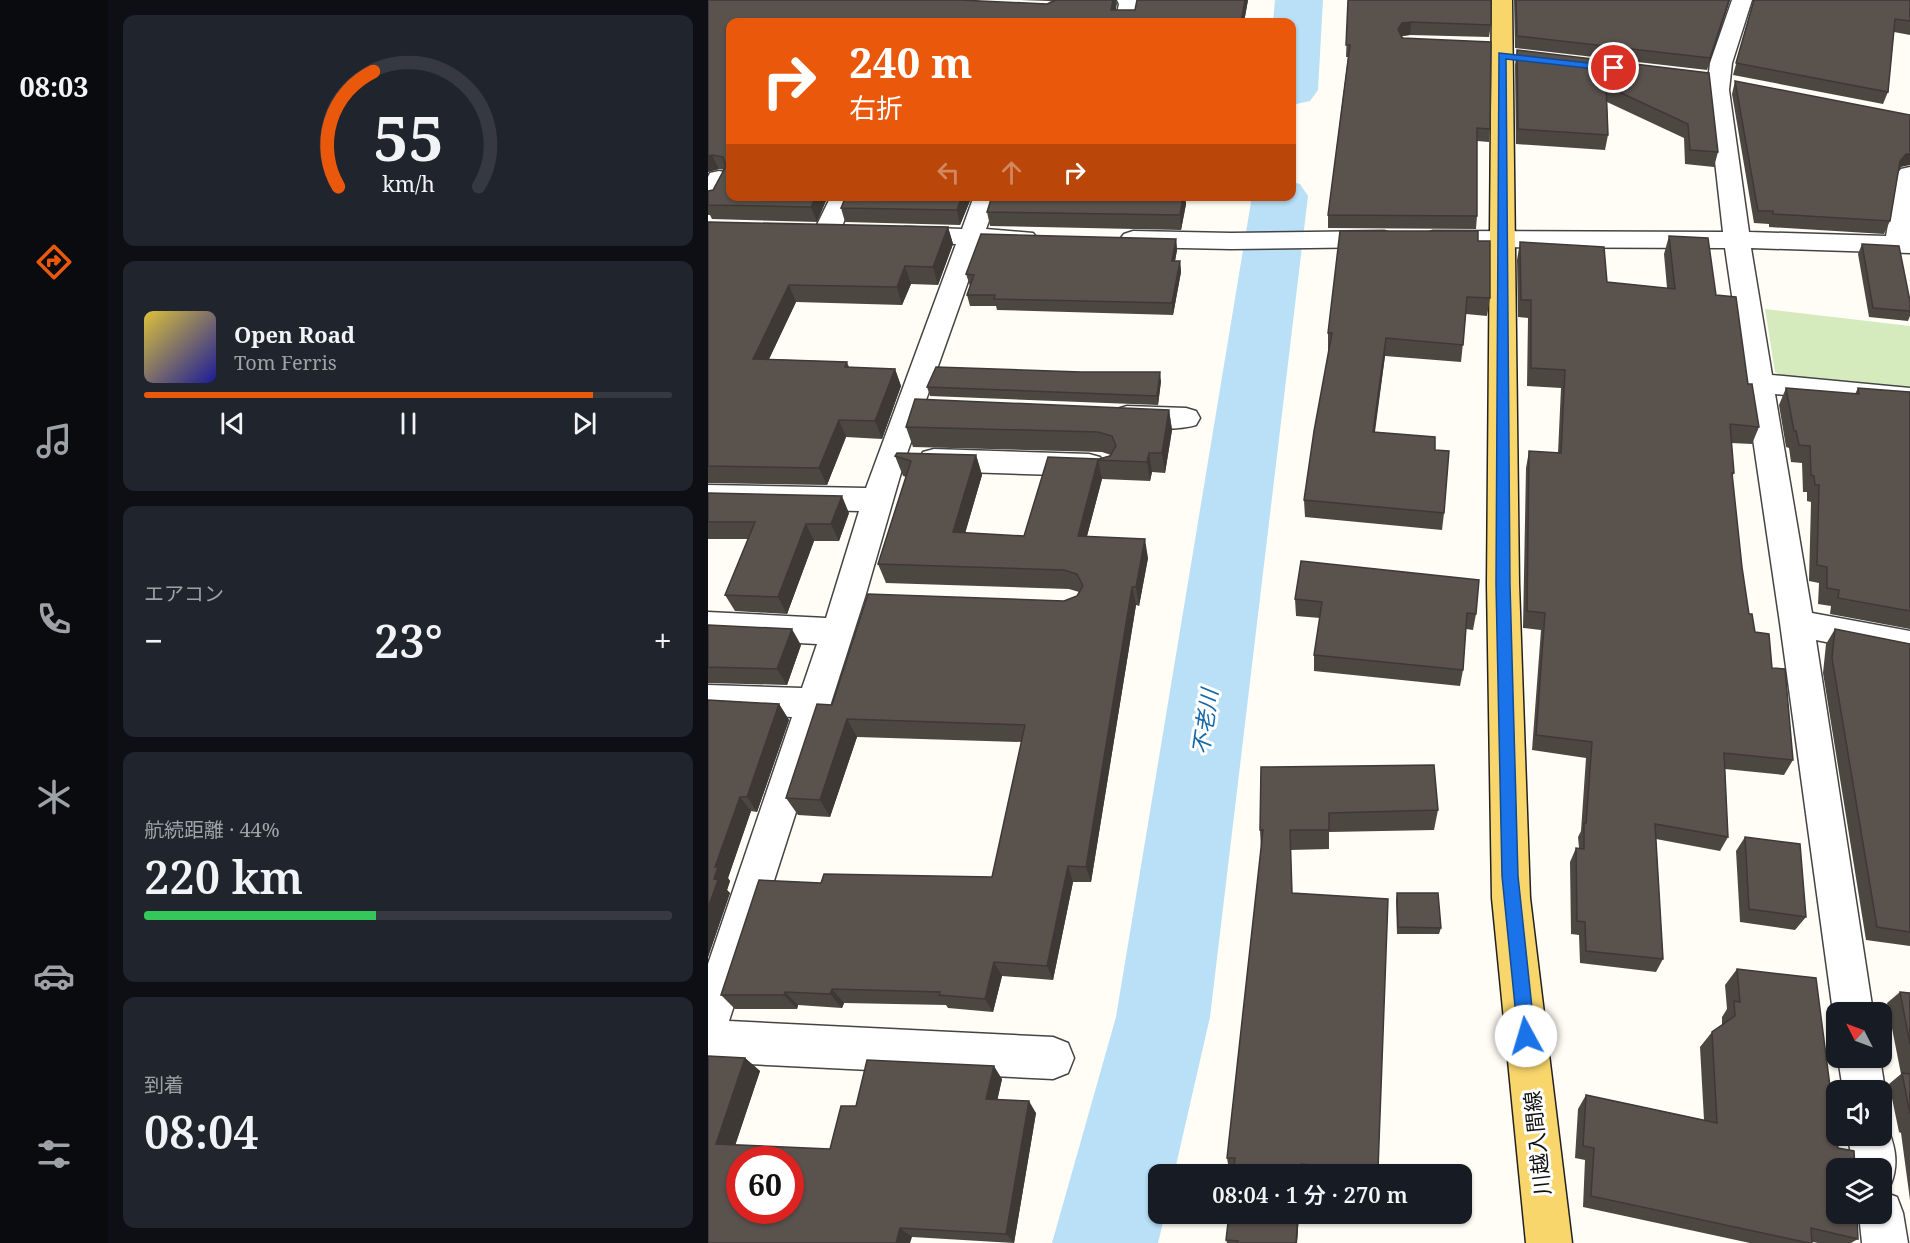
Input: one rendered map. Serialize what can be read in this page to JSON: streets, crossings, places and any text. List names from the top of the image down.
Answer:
{
  "streets": {
    "main road": ["川越入間線"]
  },
  "water": ["不老川"],
  "north": "top left",
  "page": {
    "tabs": "08:03",
    "turn": ["240 m", "右折"],
    "song": ["Open Road", "Tom Ferris"],
    "tile": [
      "エアコン",
      ["航続距離 · 44%", "220 km"],
      ["到着", "08:04"]
    ],
    "heat": ["−", "23°", "+"],
    "limit": "60",
    "trip": "08:04 · 1 分 · 270 m",
    "gauge": ["55", "km/h"]
  }
}
